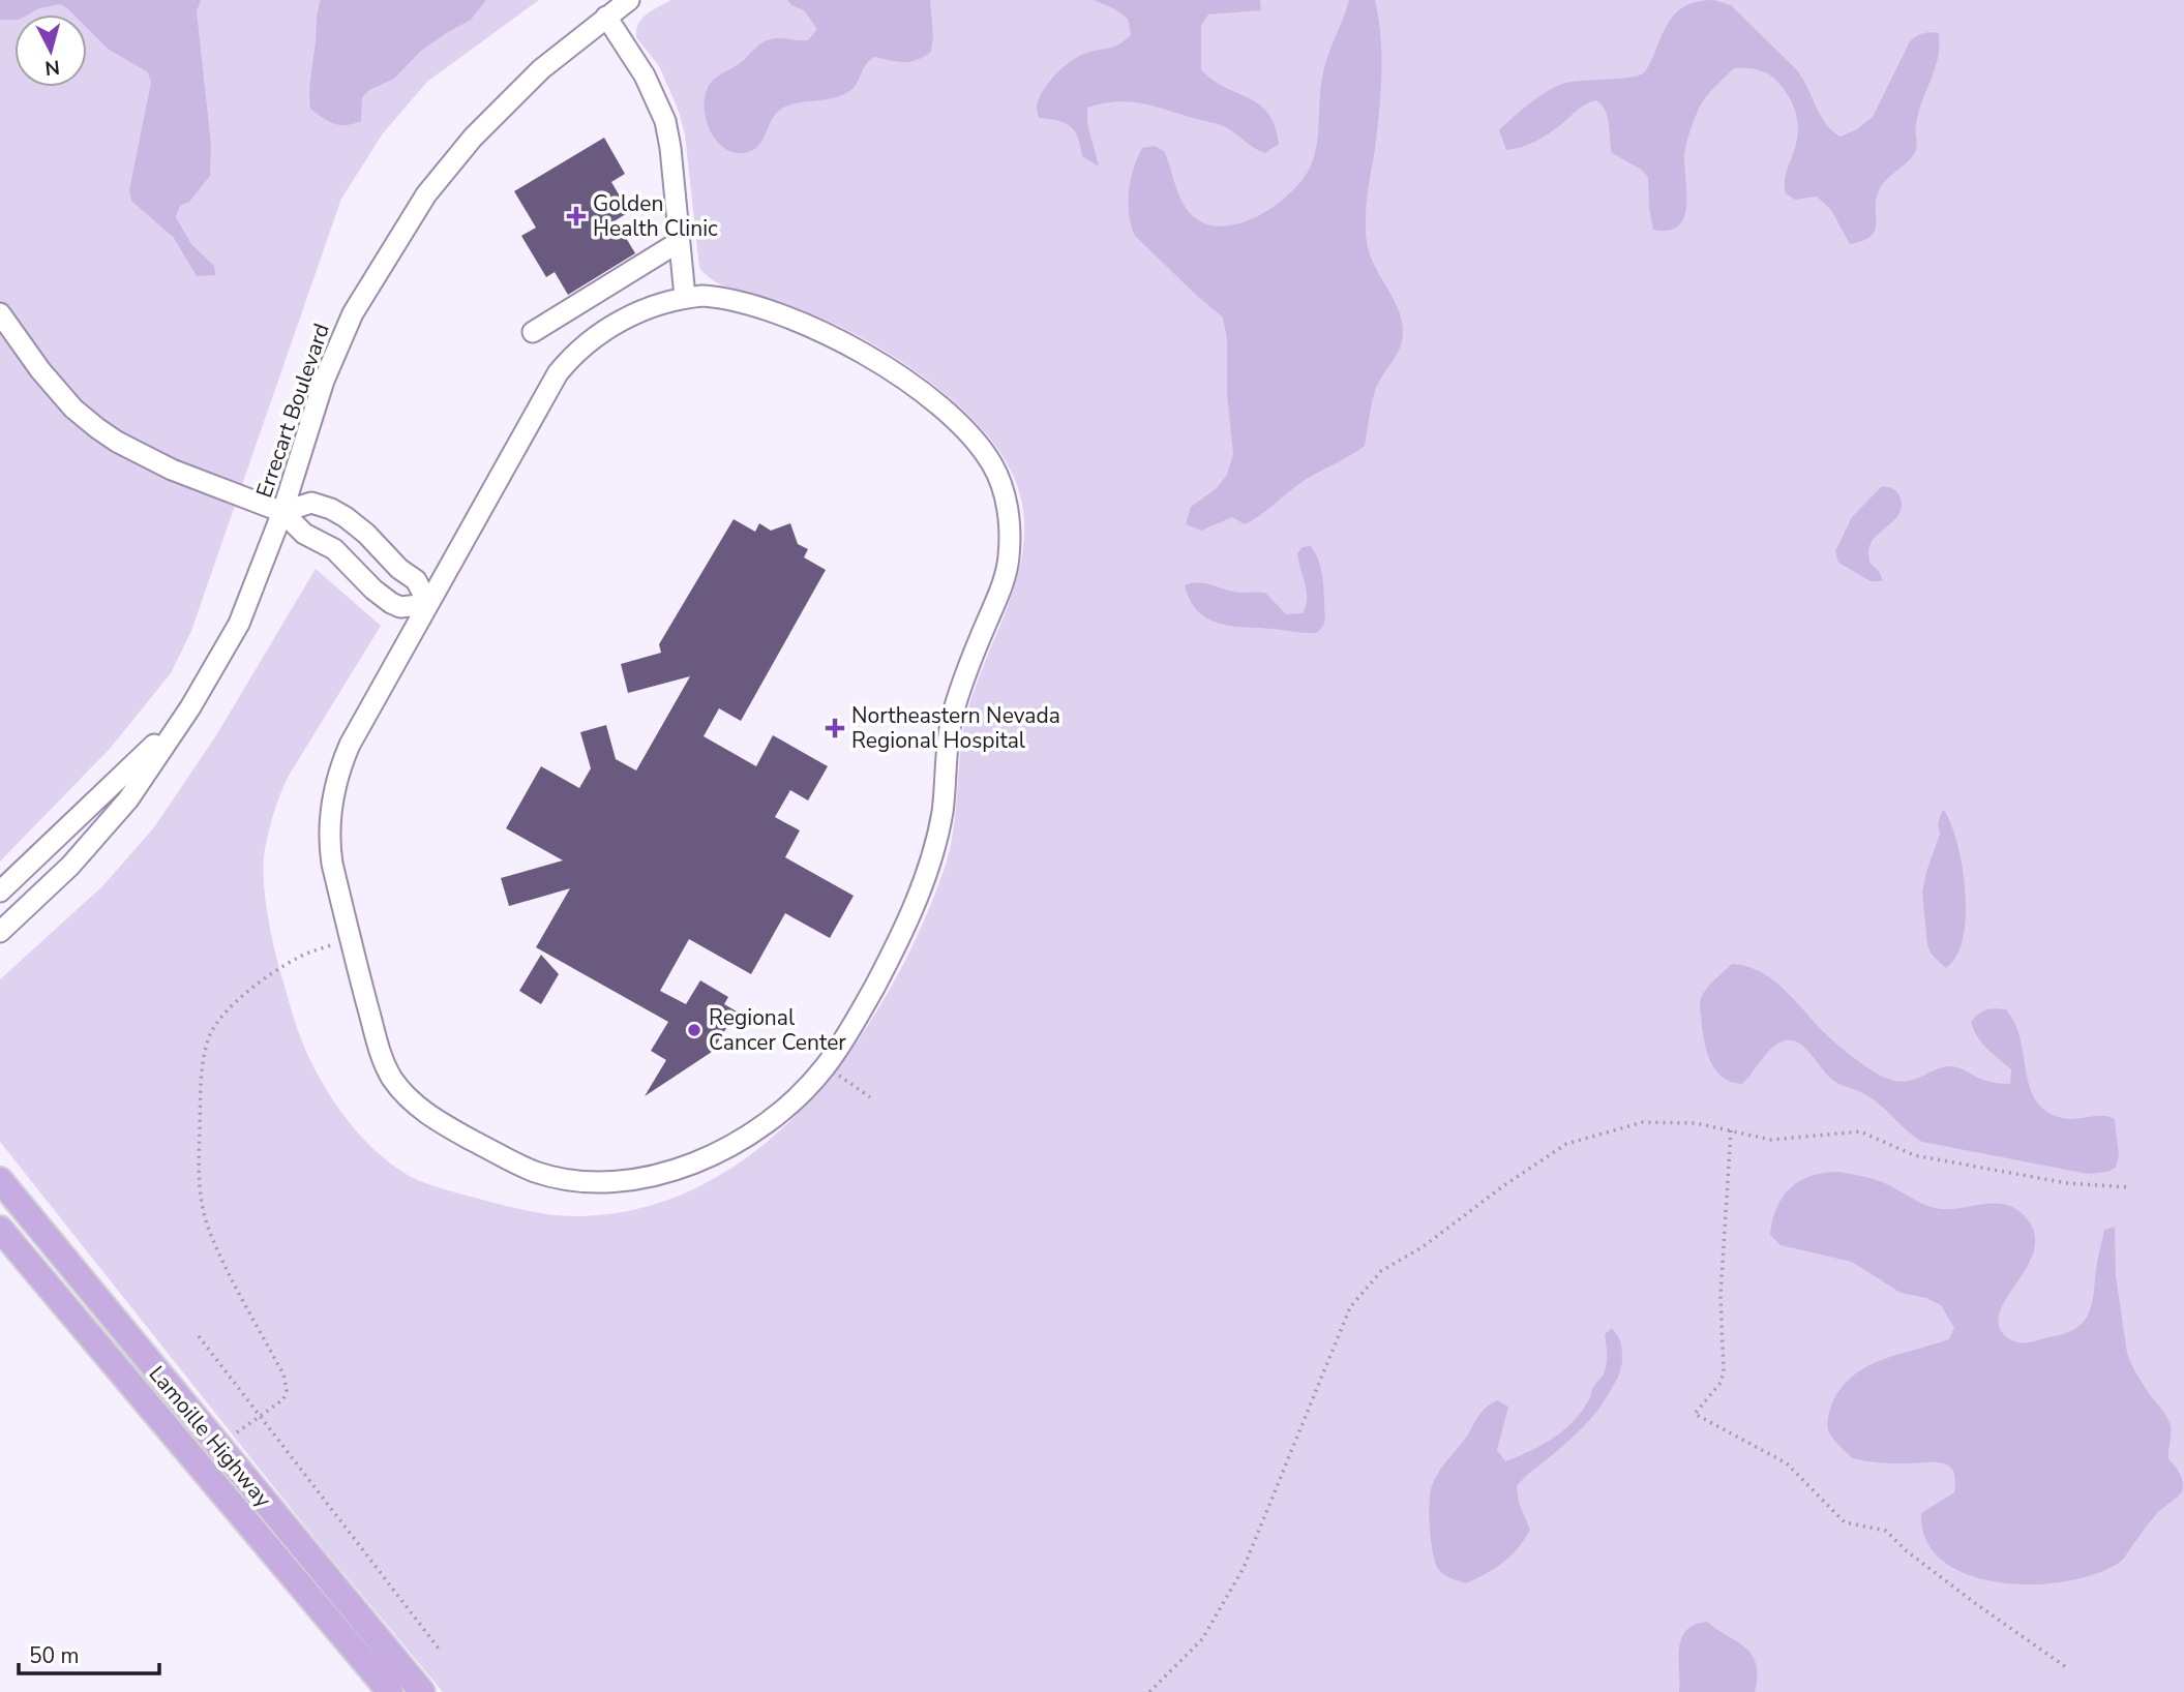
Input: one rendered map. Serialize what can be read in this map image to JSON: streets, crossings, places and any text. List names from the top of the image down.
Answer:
{
  "streets": {
    "main road": ["Lamoille Highway"],
    "street": ["Errecart Boulevard"]
  },
  "places": {
    "health": ["Golden Health Clinic", "Northeastern Nevada Regional Hospital"],
    "other": ["Regional Cancer Center"]
  },
  "scale_bar": "50 m",
  "north": "bottom"
}
